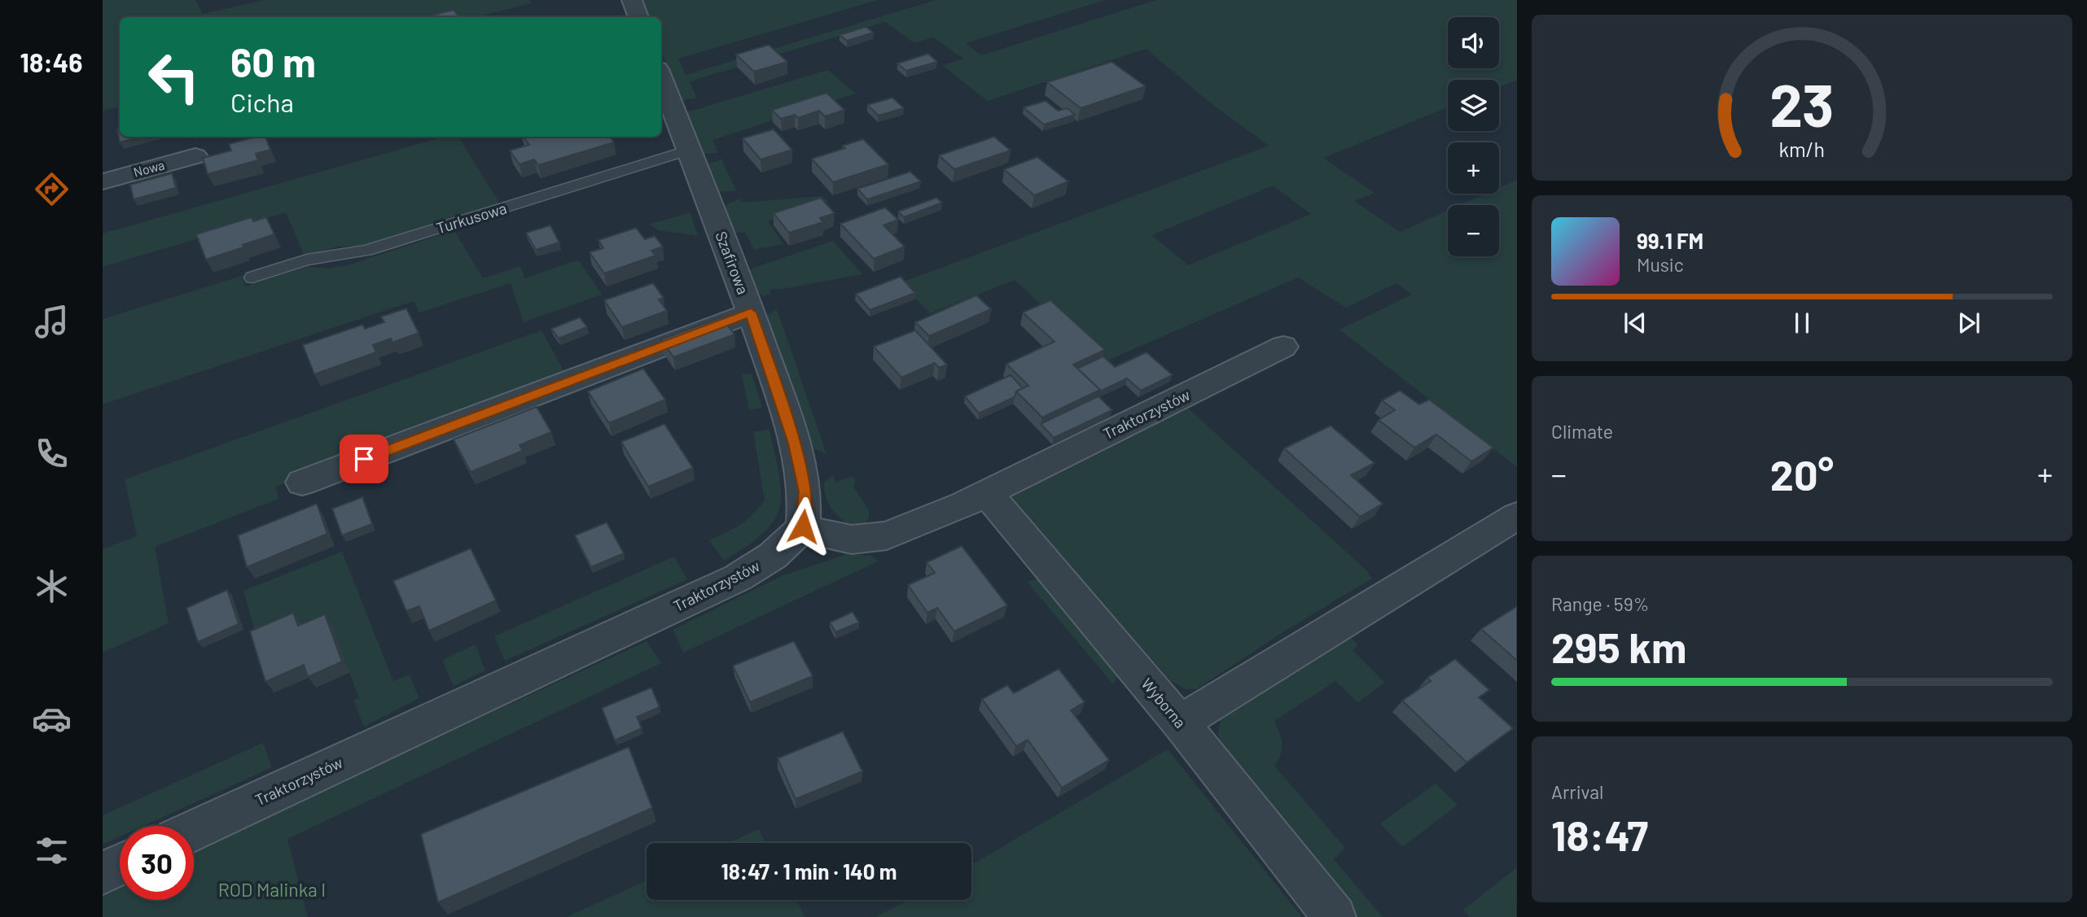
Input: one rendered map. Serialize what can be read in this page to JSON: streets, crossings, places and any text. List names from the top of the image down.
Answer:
{
  "streets": {
    "street": [
      "Nowa",
      "Szafirowa",
      "Traktorzystów",
      "Wyborna"
    ],
    "lane": ["Turkusowa"]
  },
  "crossings": [
    ["Turkusowa", "Szafirowa"],
    ["Szafirowa", "Traktorzystów"],
    ["Traktorzystów", "Wyborna"]
  ],
  "parks": ["ROD Malinka I"],
  "page": {
    "tabs": "18:46",
    "map_buttons": ["+", "−"],
    "turn": ["60 m", "Cicha"],
    "song": ["99.1 FM", "Music"],
    "tile": [
      "Climate",
      ["Range · 59%", "295 km"],
      ["Arrival", "18:47"]
    ],
    "heat": ["−", "20°", "+"],
    "limit": "30",
    "trip": "18:47 · 1 min · 140 m",
    "gauge": ["23", "km/h"]
  }
}
